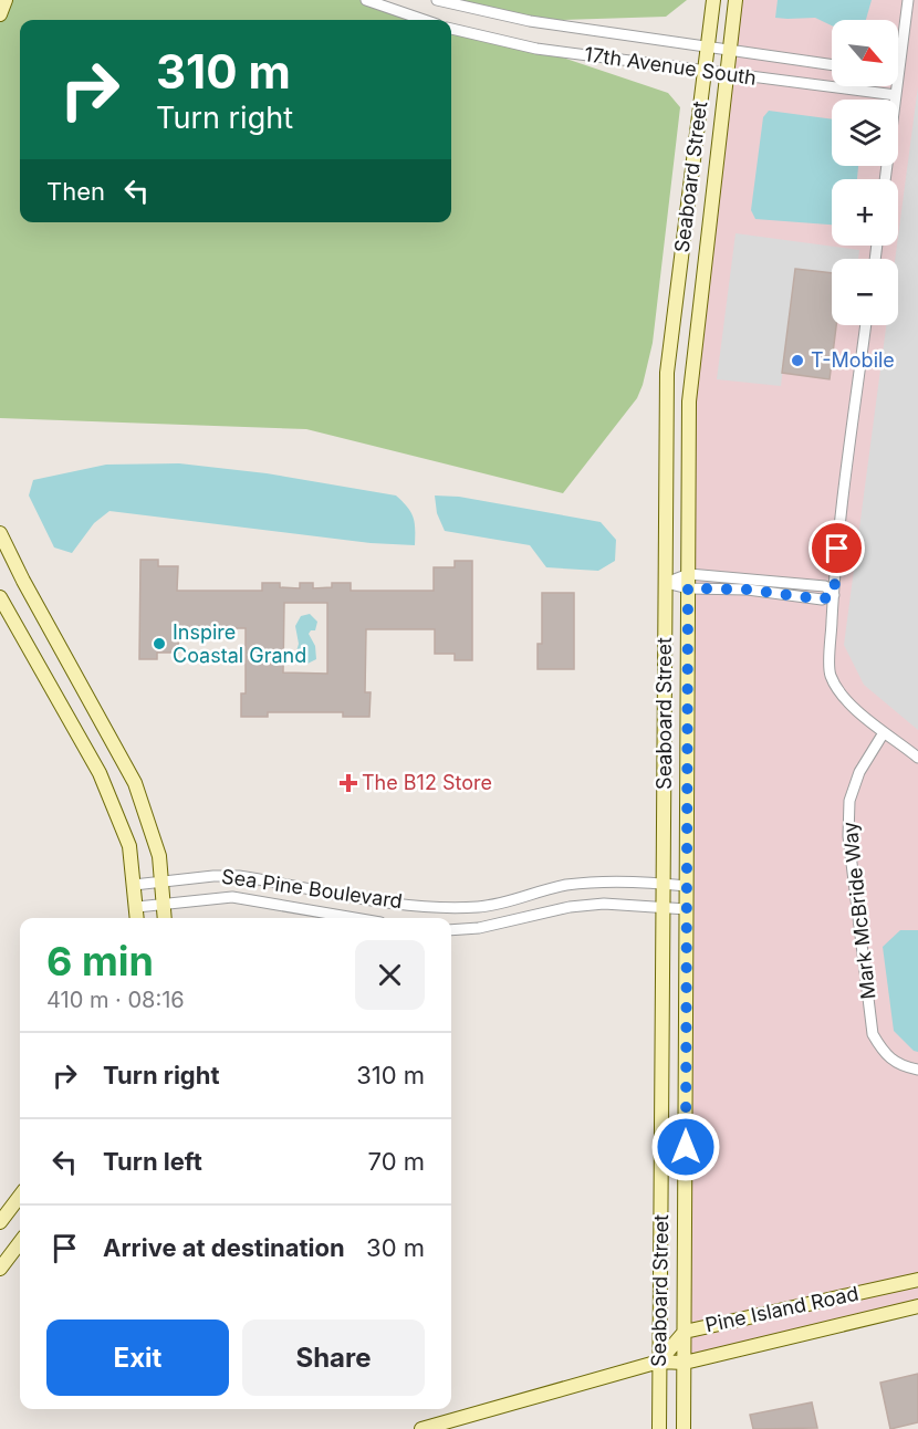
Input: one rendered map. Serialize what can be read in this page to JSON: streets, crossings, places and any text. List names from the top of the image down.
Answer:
{
  "streets": {
    "street": [
      "17th Avenue South",
      "Seaboard Street",
      "Sea Pine Boulevard",
      "Mark McBride Way",
      "Pine Island Road"
    ]
  },
  "crossings": [
    ["17th Avenue South", "Seaboard Street"],
    ["Seaboard Street", "Sea Pine Boulevard"],
    ["Seaboard Street", "Pine Island Road"]
  ],
  "places": {
    "other": ["T-Mobile", "Inspire Coastal Grand"],
    "health": ["The B12 Store"]
  },
  "north": "bottom right",
  "page": {
    "map_buttons": ["+", "−"],
    "turn": ["310 m", "Turn right"],
    "then": "Then",
    "heading": ["6 min", "410 m · 08:16"],
    "list": [
      {
        "name": "Turn right",
        "value": "310 m"
      },
      {
        "name": "Turn left",
        "value": "70 m"
      },
      {
        "name": "Arrive at destination",
        "value": "30 m"
      }
    ],
    "buttons": ["Exit", "Share"]
  }
}
